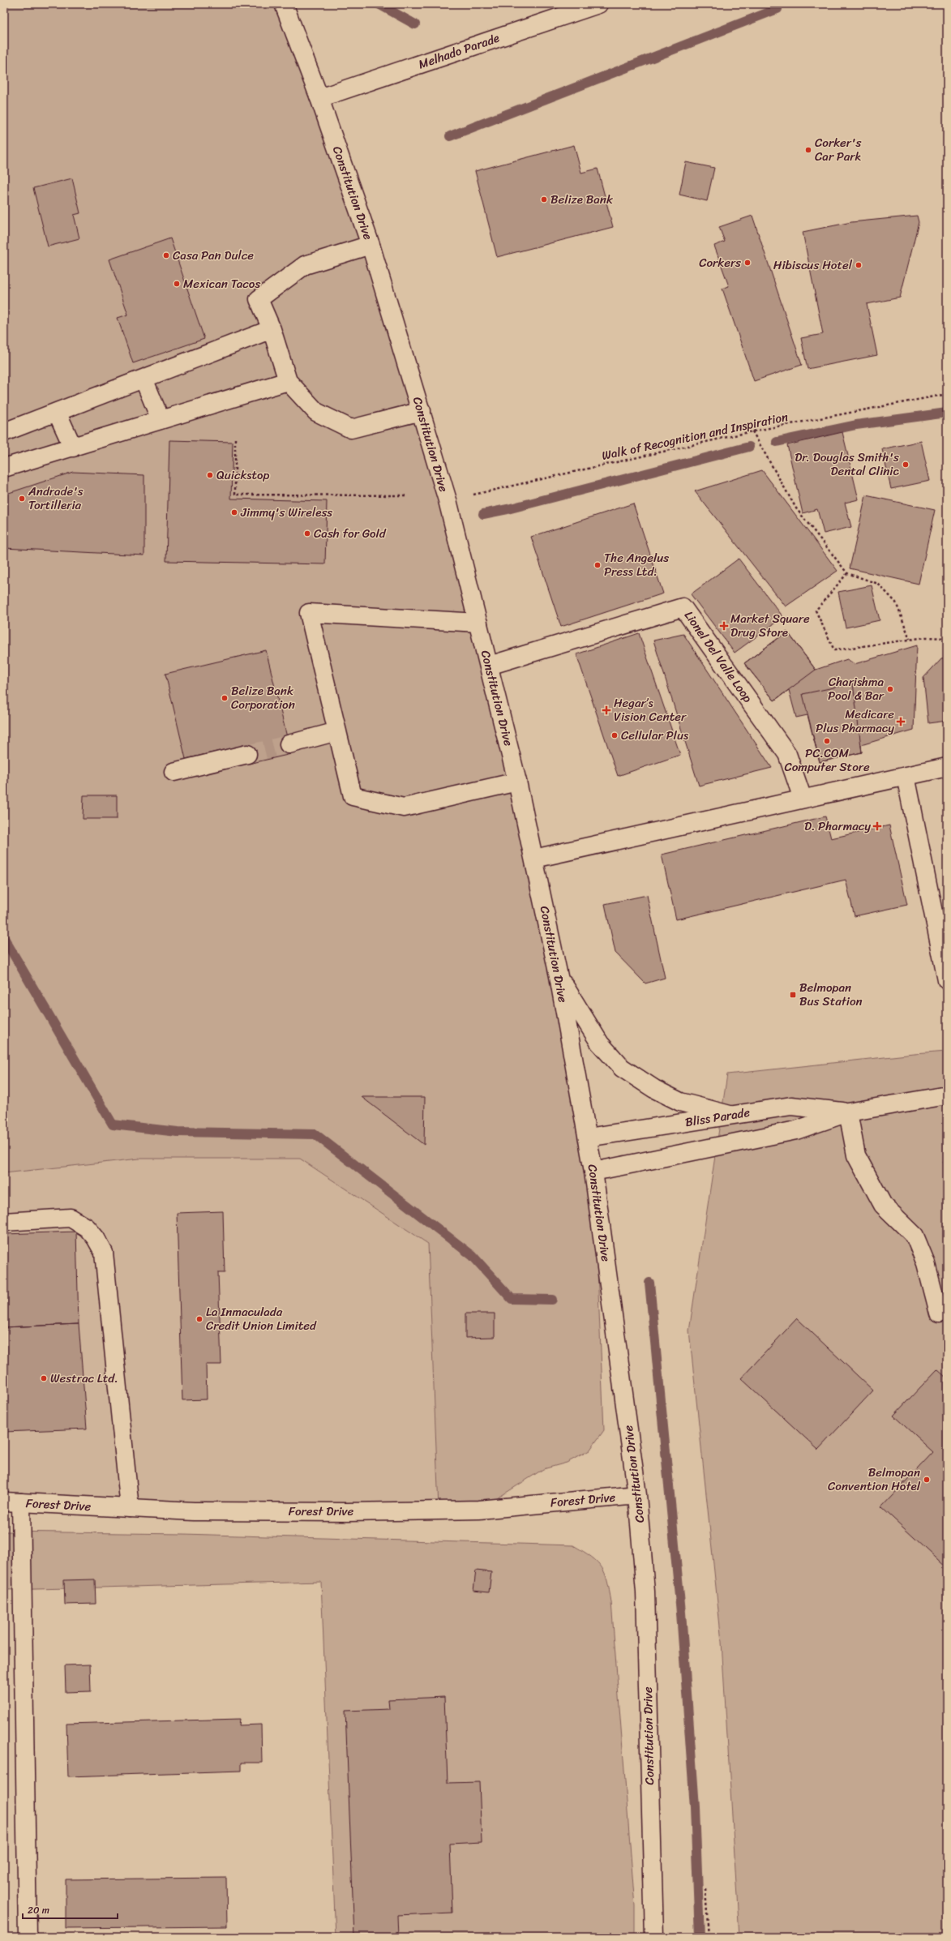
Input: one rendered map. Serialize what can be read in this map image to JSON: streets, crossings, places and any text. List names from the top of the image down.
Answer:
{
  "streets": {
    "main road": [
      "Melhado Parade",
      "Constitution Drive",
      "Lionel Del Valle Loop",
      "Bliss Parade",
      "Forest Drive"
    ],
    "path": ["Walk of Recognition and Inspiration"]
  },
  "crossings": [
    ["Melhado Parade", "Constitution Drive"],
    ["Constitution Drive", "Walk of Recognition and Inspiration"],
    ["Constitution Drive", "Lionel Del Valle Loop"],
    ["Constitution Drive", "Bliss Parade"],
    ["Constitution Drive", "Forest Drive"]
  ],
  "places": {
    "other": [
      "Corker's Car Park",
      "Belize Bank",
      "Casa Pan Dulce",
      "Corkers",
      "Hibiscus Hotel",
      "Mexican Tacos",
      "Dr. Douglas Smith's Dental Clinic",
      "Quickstop",
      "Andrade's Tortilleria",
      "Jimmy's Wireless",
      "Cash for Gold",
      "The Angelus Press Ltd.",
      "Charishma Pool & Bar",
      "Belize Bank Corporation",
      "Cellular Plus",
      "PC.COM Computer Store",
      "La Inmaculada Credit Union Limited",
      "Westrac Ltd.",
      "Belmopan Convention Hotel"
    ],
    "health": [
      "Market Square Drug Store",
      "Hegar’s Vision Center",
      "Medicare Plus Pharmacy",
      "D. Pharmacy"
    ],
    "transit": ["Belmopan Bus Station"]
  },
  "scale_bar": "20 m"
}
